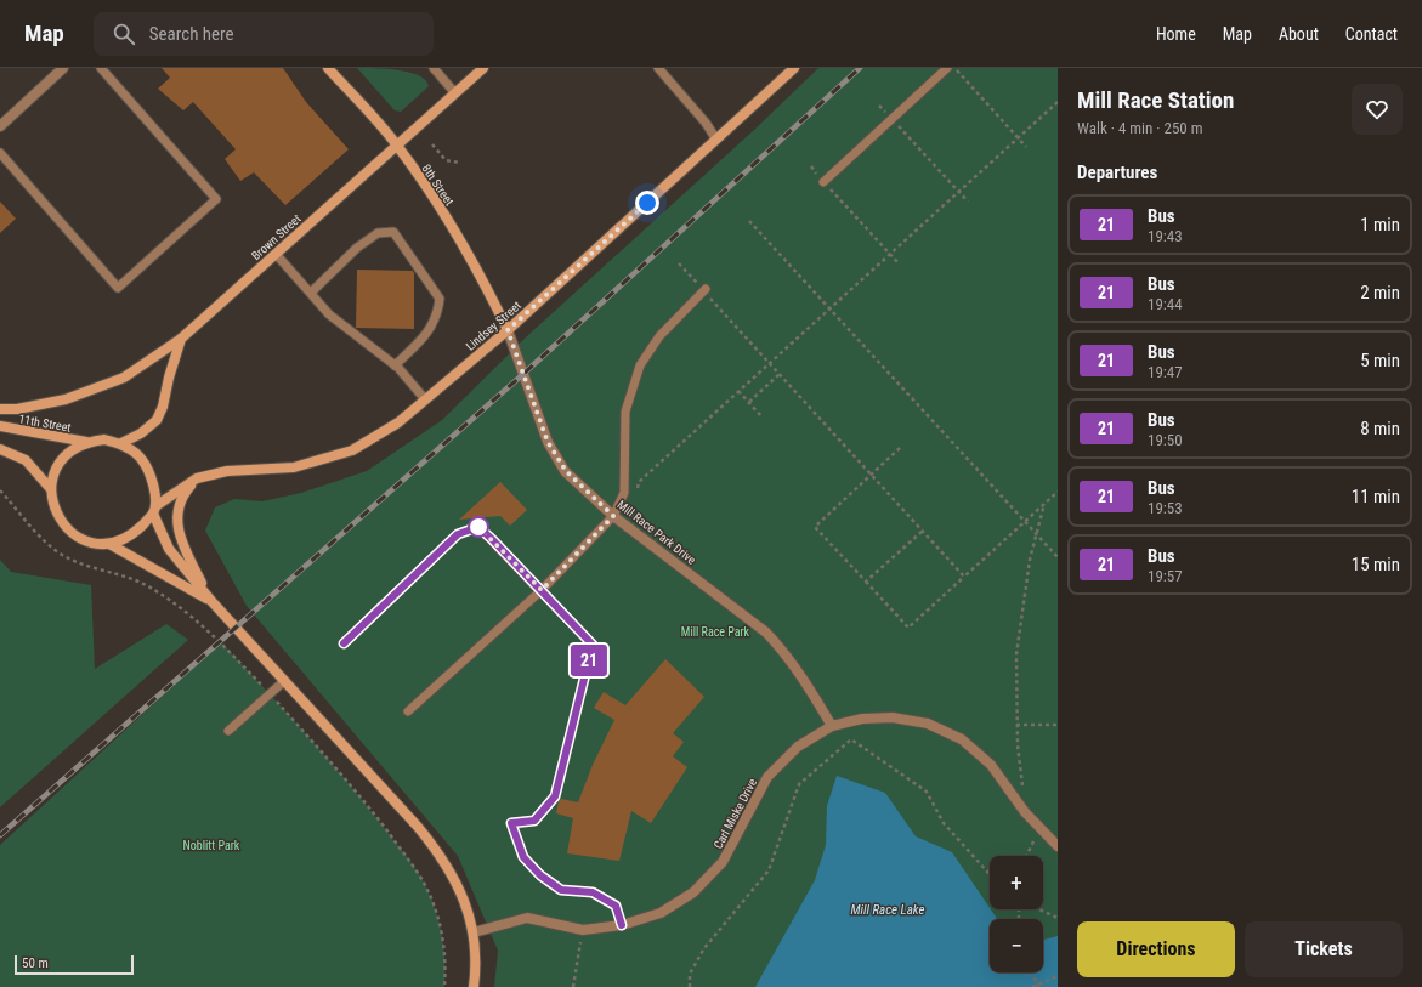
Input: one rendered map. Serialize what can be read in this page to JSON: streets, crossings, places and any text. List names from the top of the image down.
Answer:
{
  "streets": {
    "main road": [
      "8th Street",
      "Brown Street",
      "Lindsey Street",
      "11th Street"
    ],
    "street": ["Mill Race Park Drive", "Carl Miske Drive"]
  },
  "crossings": [
    ["8th Street", "Brown Street"],
    ["8th Street", "Lindsey Street"],
    ["8th Street", "Mill Race Park Drive"],
    ["Lindsey Street", "11th Street"],
    ["Lindsey Street", "Mill Race Park Drive"],
    ["Mill Race Park Drive", "Carl Miske Drive"]
  ],
  "water": ["Mill Race Lake"],
  "parks": ["Mill Race Park", "Noblitt Park"],
  "lines": ["bus line 21"],
  "scale_bar": "50 m",
  "page": {
    "header": "Map",
    "search": "Search here",
    "nav": [
      "Home",
      "Map",
      "About",
      "Contact"
    ],
    "on_map": "21",
    "heading": [
      ["Mill Race Station", "Walk · 4 min · 250 m"],
      "Departures"
    ],
    "list": [
      {
        "mark": "21",
        "name": "Bus",
        "note": "19:43",
        "value": "1 min"
      },
      {
        "mark": "21",
        "name": "Bus",
        "note": "19:44",
        "value": "2 min"
      },
      {
        "mark": "21",
        "name": "Bus",
        "note": "19:47",
        "value": "5 min"
      },
      {
        "mark": "21",
        "name": "Bus",
        "note": "19:50",
        "value": "8 min"
      },
      {
        "mark": "21",
        "name": "Bus",
        "note": "19:53",
        "value": "11 min"
      },
      {
        "mark": "21",
        "name": "Bus",
        "note": "19:57",
        "value": "15 min"
      }
    ],
    "map_buttons": ["+", "−"],
    "buttons": ["Directions", "Tickets"],
    "scale": "50 m"
  }
}
